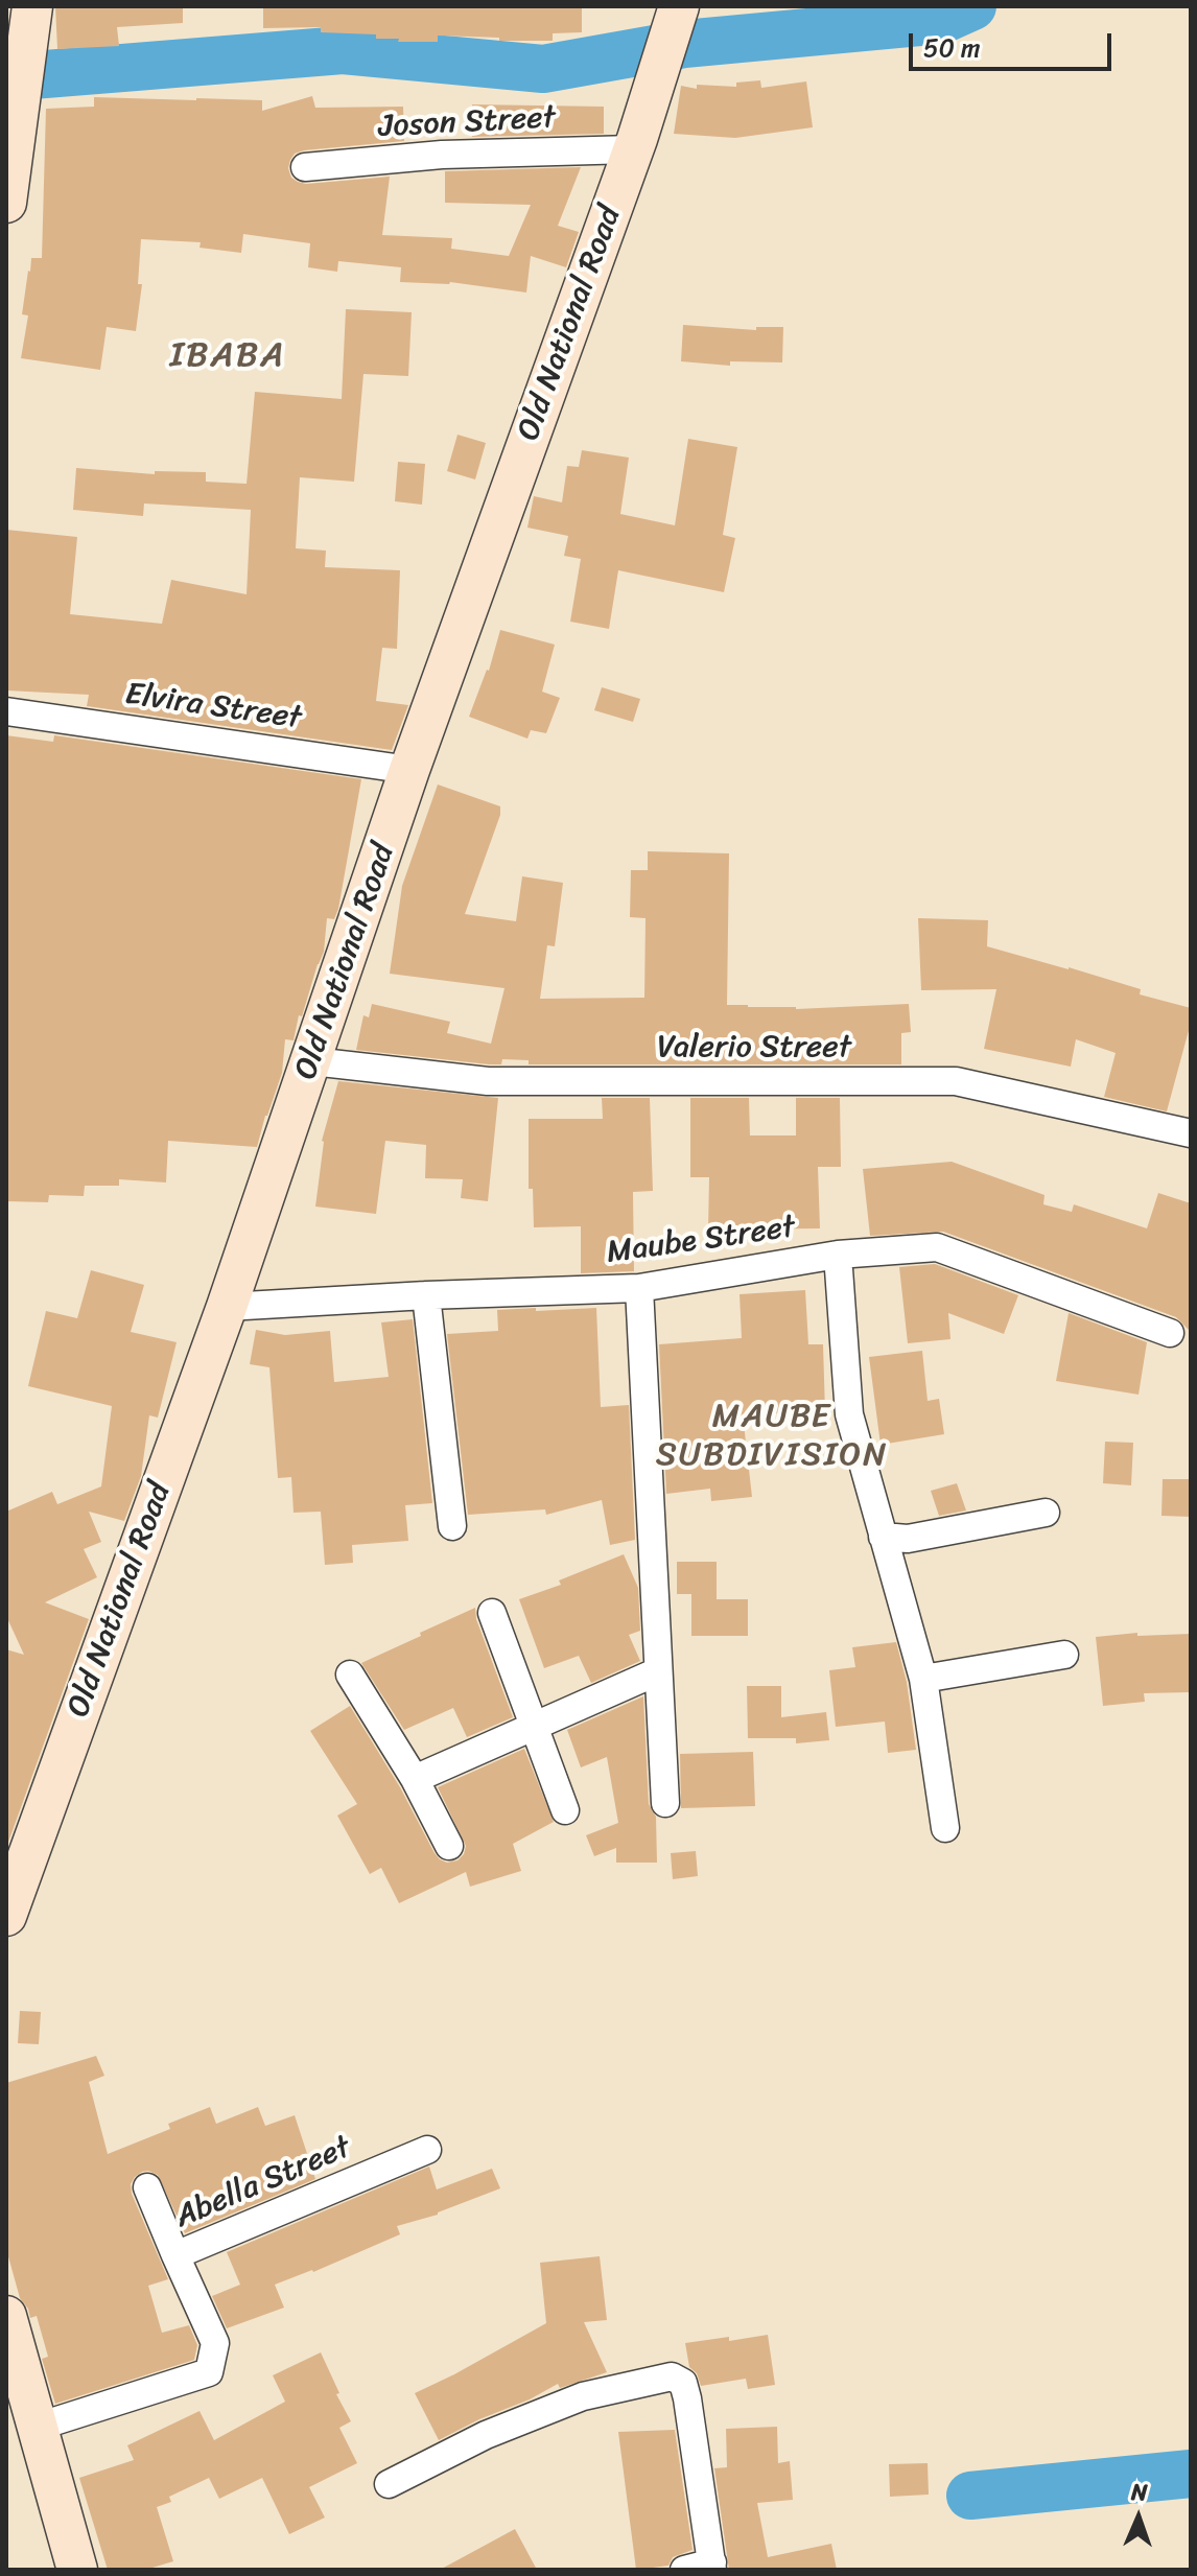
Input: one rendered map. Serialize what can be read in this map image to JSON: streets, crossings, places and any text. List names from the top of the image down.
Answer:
{
  "streets": {
    "main road": ["Old National Road"],
    "street": [
      "Joson Street",
      "Elvira Street",
      "Valerio Street",
      "Maube Street",
      "Abella Street"
    ]
  },
  "crossings": [
    ["Joson Street", "Old National Road"],
    ["Old National Road", "Elvira Street"],
    ["Old National Road", "Valerio Street"],
    ["Old National Road", "Maube Street"]
  ],
  "districts": ["IBABA", "MAUBE SUBDIVISION"],
  "scale_bar": "50 m",
  "north": "top"
}
